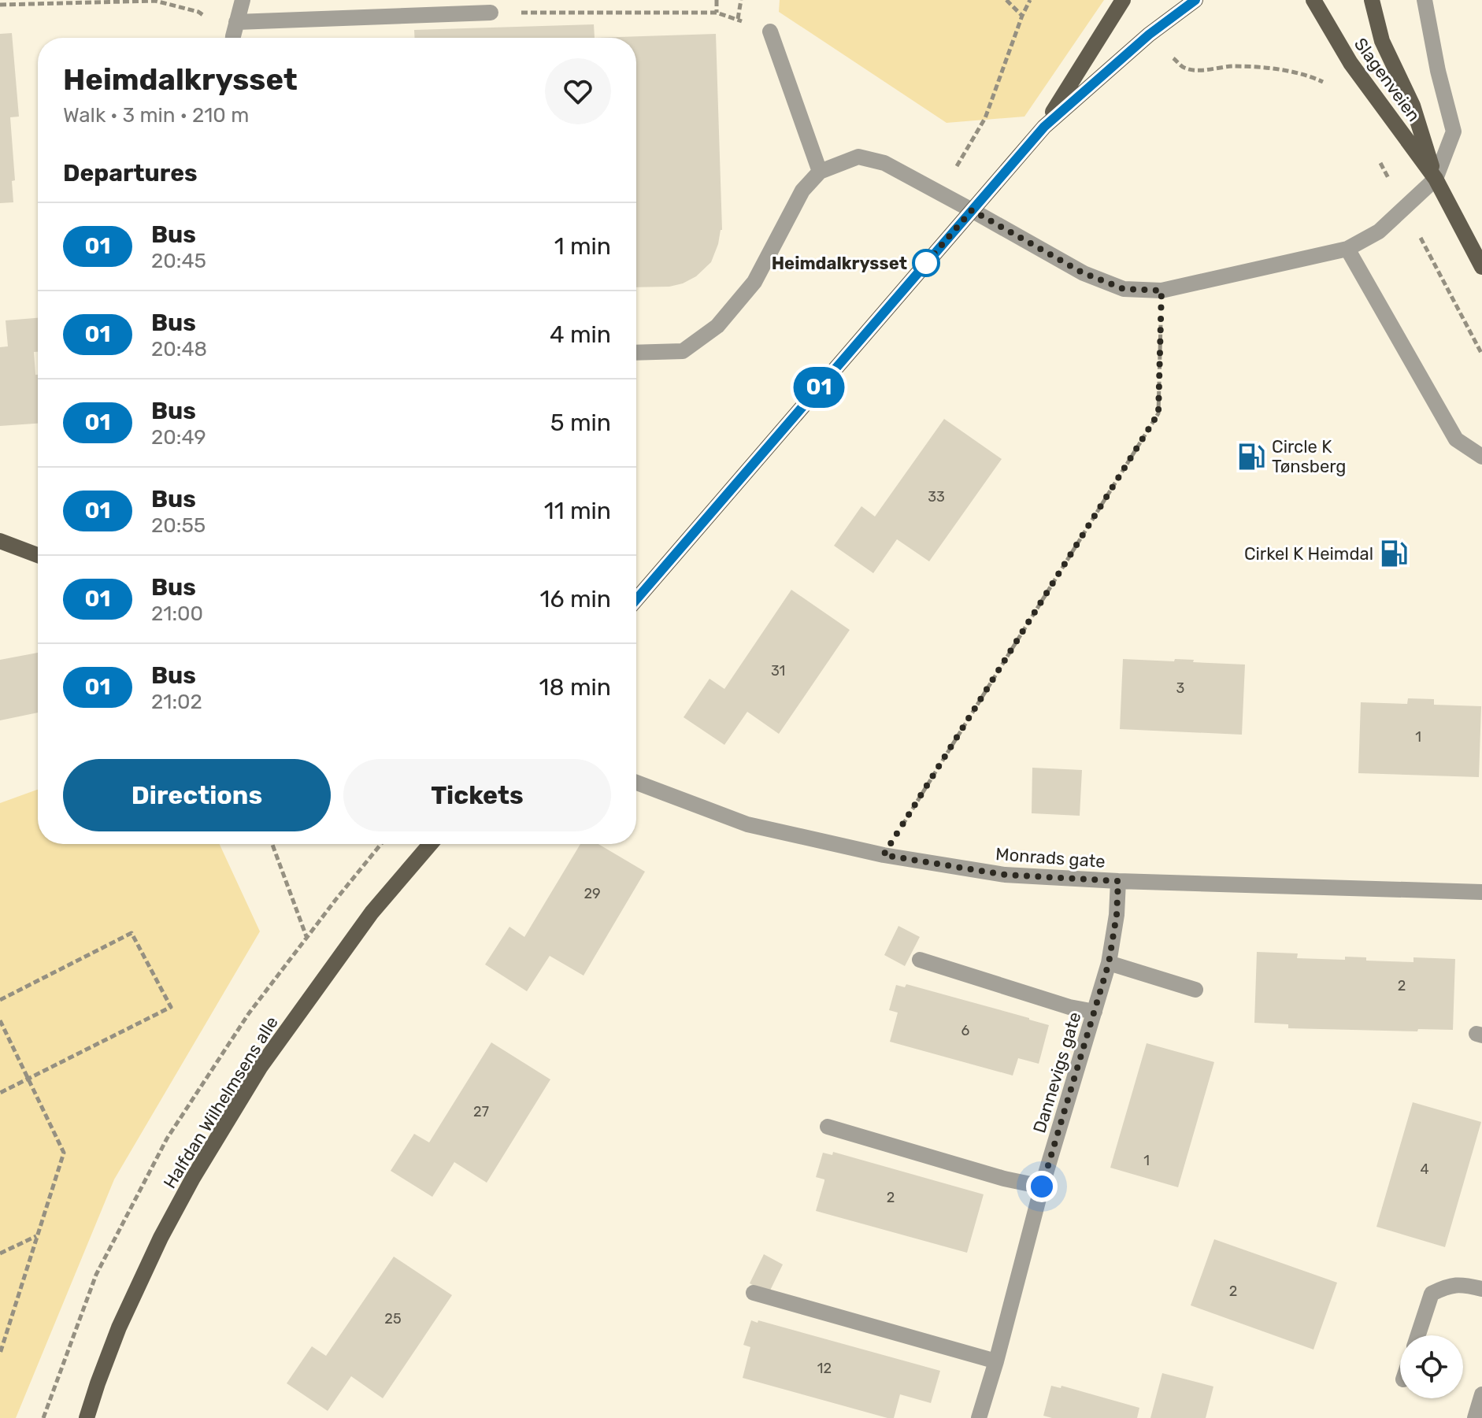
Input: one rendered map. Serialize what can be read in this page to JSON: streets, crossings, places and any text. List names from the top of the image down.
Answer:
{
  "streets": {
    "main road": ["Slagenveien", "Halfdan Wilhelmsens alle"],
    "street": ["Monrads gate", "Dannevigs gate"]
  },
  "crossings": [
    ["Monrads gate", "Dannevigs gate"]
  ],
  "places": {
    "other": ["Heimdalkrysset"],
    "fuel station": ["Circle K Tønsberg", "Cirkel K Heimdal"]
  },
  "lines": ["bus line 01"],
  "house_numbers": [
    "33",
    "31",
    "3",
    "1",
    "29",
    "2",
    "6",
    "27",
    "1",
    "4",
    "2",
    "2",
    "25",
    "12"
  ],
  "page": {
    "on_map": "01",
    "heading": [
      ["Heimdalkrysset", "Walk · 3 min · 210 m"],
      "Departures"
    ],
    "list": [
      {
        "mark": "01",
        "name": "Bus",
        "note": "20:45",
        "value": "1 min"
      },
      {
        "mark": "01",
        "name": "Bus",
        "note": "20:48",
        "value": "4 min"
      },
      {
        "mark": "01",
        "name": "Bus",
        "note": "20:49",
        "value": "5 min"
      },
      {
        "mark": "01",
        "name": "Bus",
        "note": "20:55",
        "value": "11 min"
      },
      {
        "mark": "01",
        "name": "Bus",
        "note": "21:00",
        "value": "16 min"
      },
      {
        "mark": "01",
        "name": "Bus",
        "note": "21:02",
        "value": "18 min"
      }
    ],
    "buttons": ["Directions", "Tickets"]
  }
}
